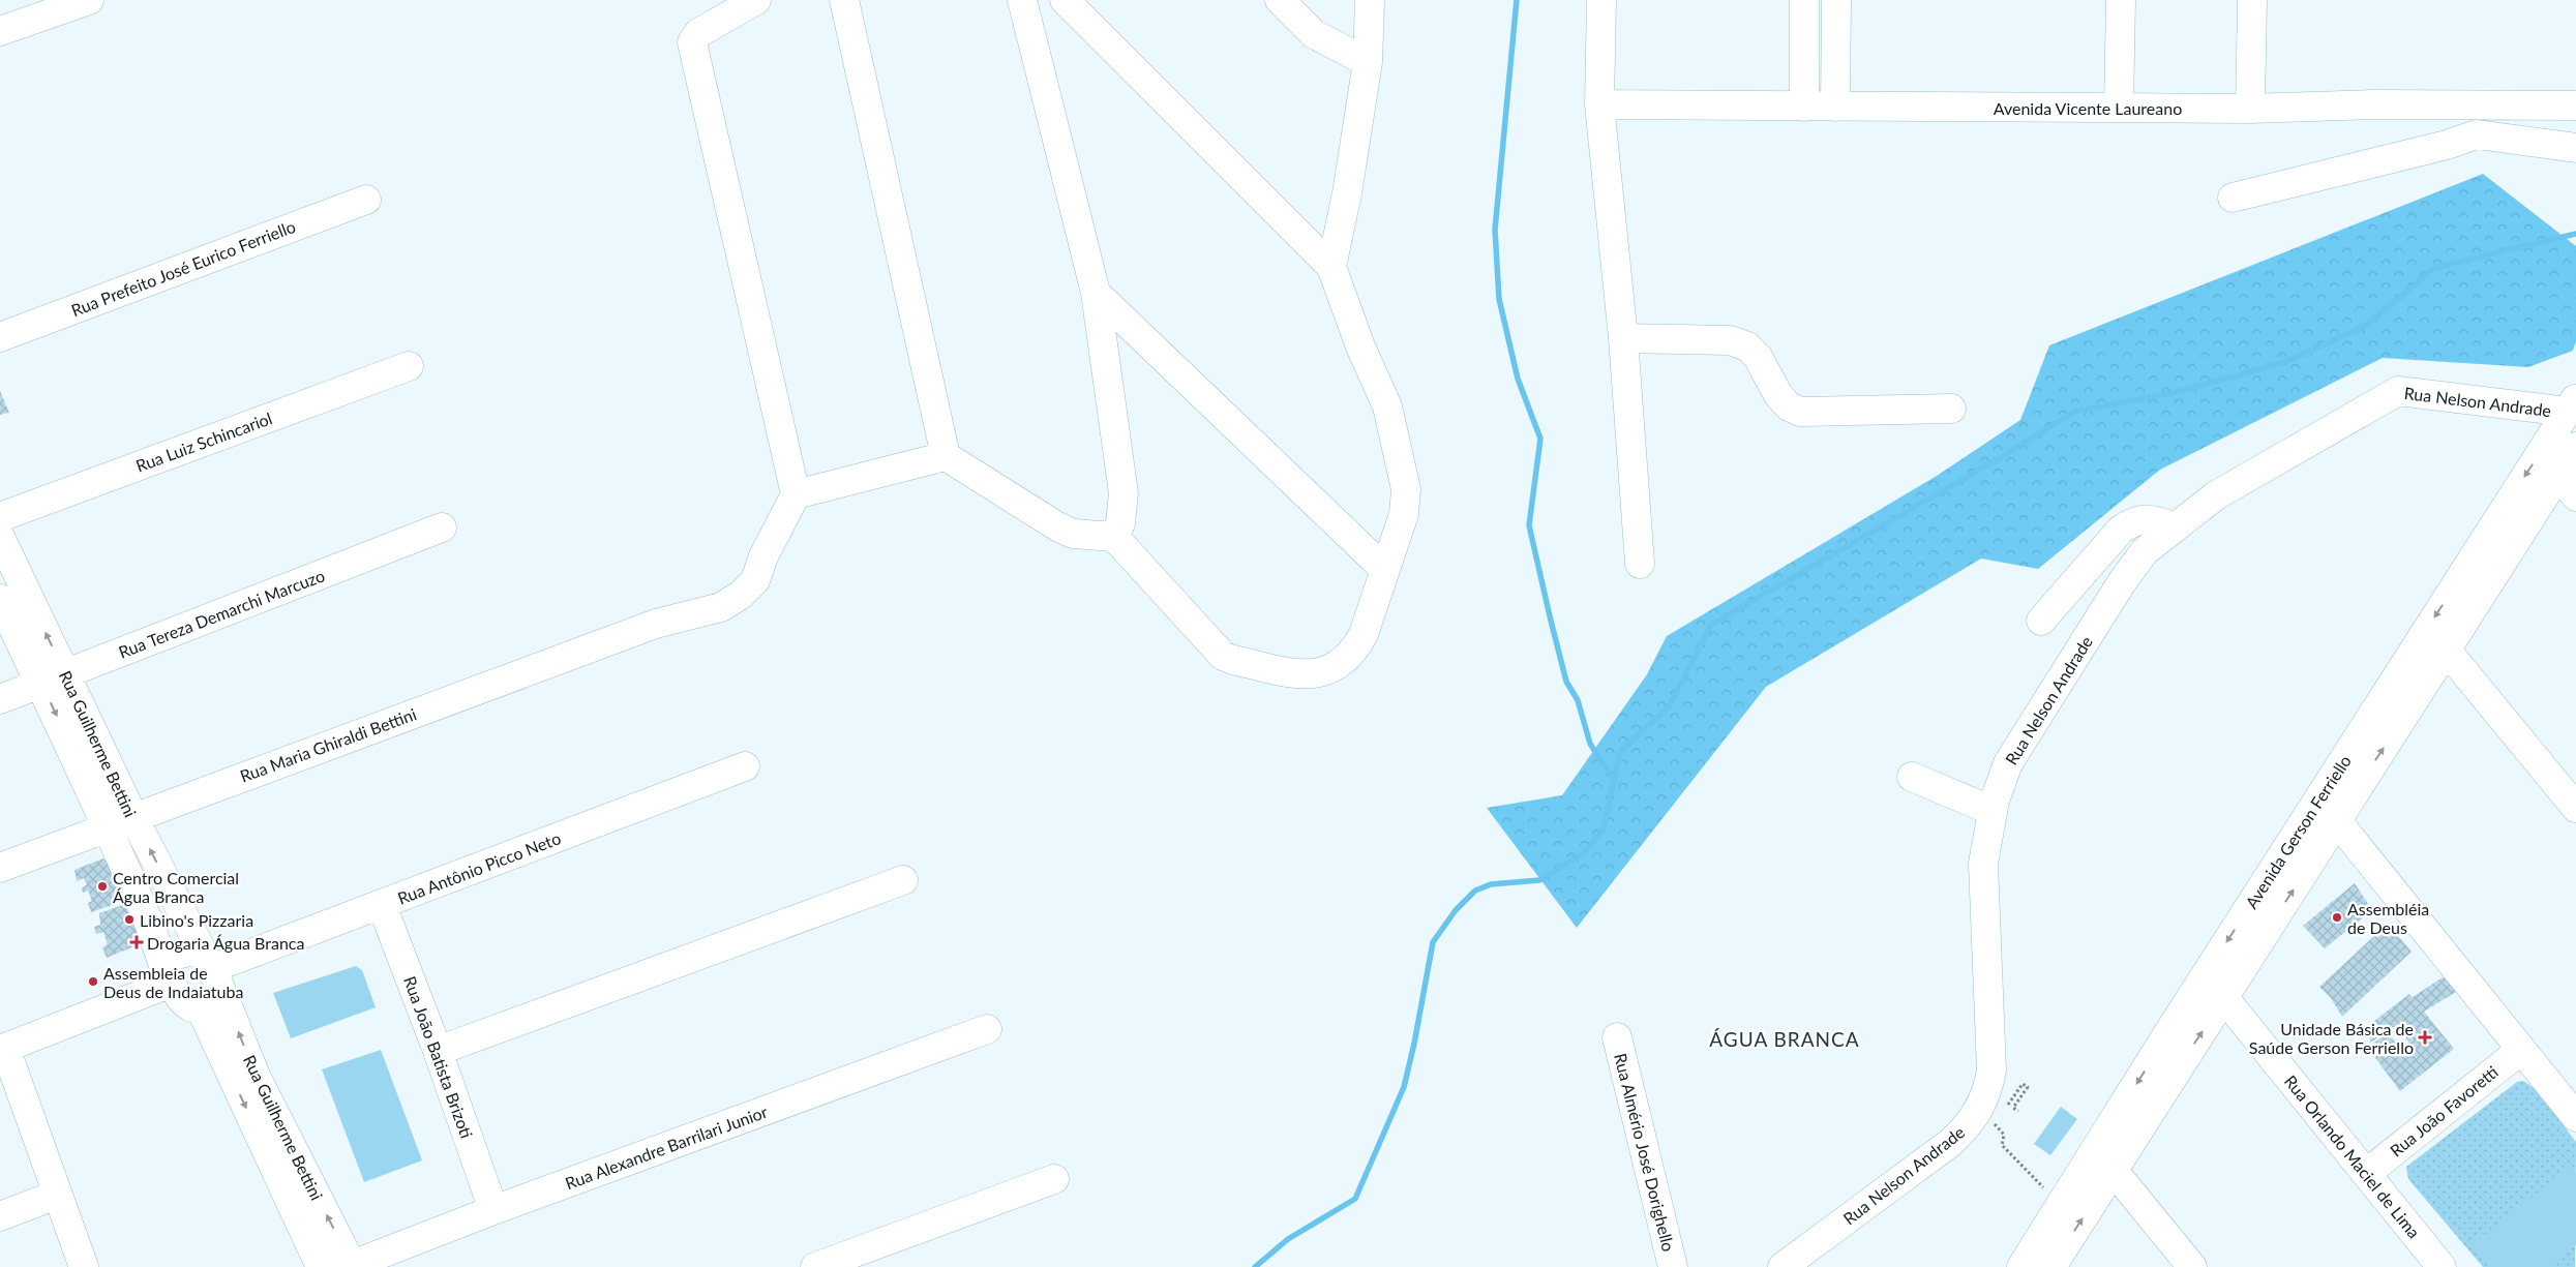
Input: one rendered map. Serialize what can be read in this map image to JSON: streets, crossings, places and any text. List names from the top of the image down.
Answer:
{
  "streets": {
    "street": [
      "Avenida Vicente Laureano",
      "Rua Prefeito José Eurico Ferriello",
      "Rua Nelson Andrade",
      "Rua Luiz Schincariol",
      "Rua Tereza Demarchi Marcuzo",
      "Rua Guilherme Bettini",
      "Rua Maria Ghiraldi Bettini",
      "Avenida Gerson Ferriello",
      "Rua Antônio Picco Neto",
      "Rua João Batista Brizoti",
      "Rua João Favoretti",
      "Rua Alexandre Barrilari Junior",
      "Rua Almério José Dorighello",
      "Rua Orlando Maciel de Lima"
    ]
  },
  "crossings": [
    ["Rua Nelson Andrade", "Avenida Gerson Ferriello"],
    ["Rua Tereza Demarchi Marcuzo", "Rua Guilherme Bettini"],
    ["Rua Guilherme Bettini", "Rua Maria Ghiraldi Bettini"],
    ["Rua Guilherme Bettini", "Rua Antônio Picco Neto"],
    ["Rua Guilherme Bettini", "Rua Alexandre Barrilari Junior"],
    ["Avenida Gerson Ferriello", "Rua Orlando Maciel de Lima"],
    ["Rua Antônio Picco Neto", "Rua João Batista Brizoti"],
    ["Rua João Batista Brizoti", "Rua Alexandre Barrilari Junior"],
    ["Rua João Favoretti", "Rua Orlando Maciel de Lima"]
  ],
  "districts": ["ÁGUA BRANCA"],
  "places": {
    "other": [
      "Centro Comercial Água Branca",
      "Assembléia de Deus",
      "Libino's Pizzaria",
      "Assembleia de Deus de Indaiatuba"
    ],
    "health": ["Drogaria Água Branca", "Unidade Básica de Saúde Gerson Ferriello"]
  }
}
